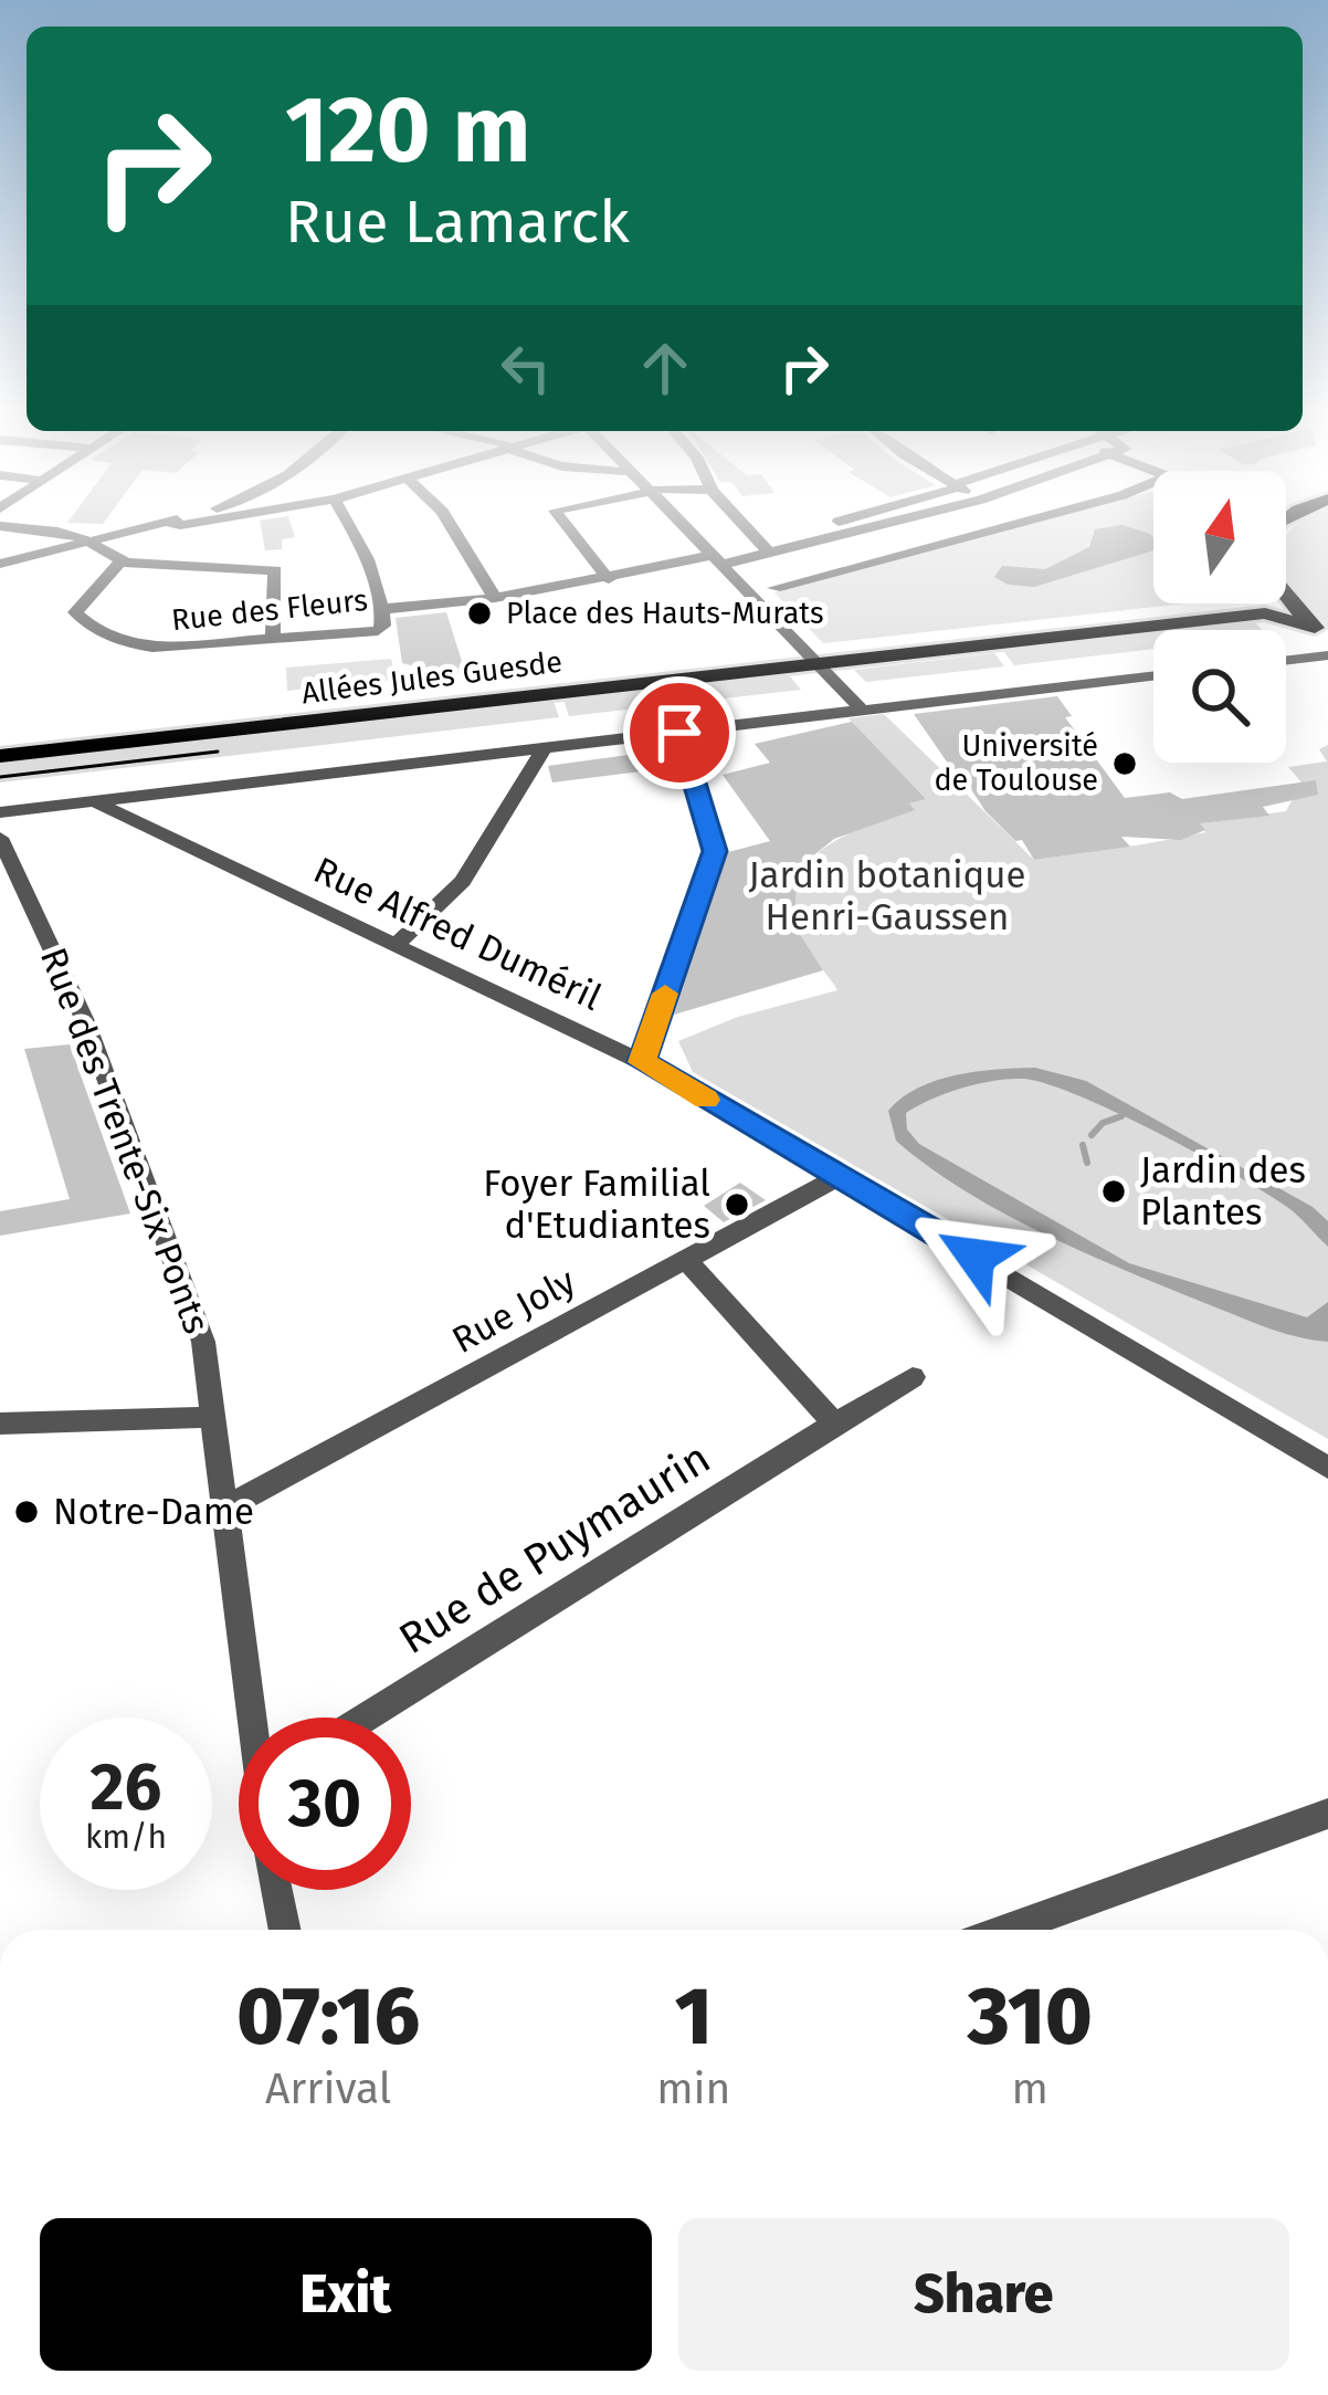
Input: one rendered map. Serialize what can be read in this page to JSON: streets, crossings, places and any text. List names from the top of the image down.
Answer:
{
  "streets": {
    "main road": ["Allées Jules Guesde"],
    "street": [
      "Rue des Fleurs",
      "Rue Alfred Duméril",
      "Rue des Trente-Six Ponts",
      "Rue Joly",
      "Rue de Puymaurin"
    ]
  },
  "crossings": [
    ["Rue Alfred Duméril", "Rue Joly"],
    ["Rue des Trente-Six Ponts", "Rue Joly"]
  ],
  "parks": ["Jardin botanique Henri-Gaussen"],
  "places": [
    "Place des Hauts-Murats",
    "Université de Toulouse",
    "Jardin des Plantes",
    "Foyer Familial d'Etudiantes",
    "Notre-Dame"
  ],
  "north": "top",
  "page": {
    "turn": ["120 m", "Rue Lamarck"],
    "speed": "26 km/h",
    "limit": "30",
    "eta": [
      "07:16",
      "Arrival",
      "1",
      "min",
      "310",
      "m"
    ],
    "buttons": ["Exit", "Share"]
  }
}
